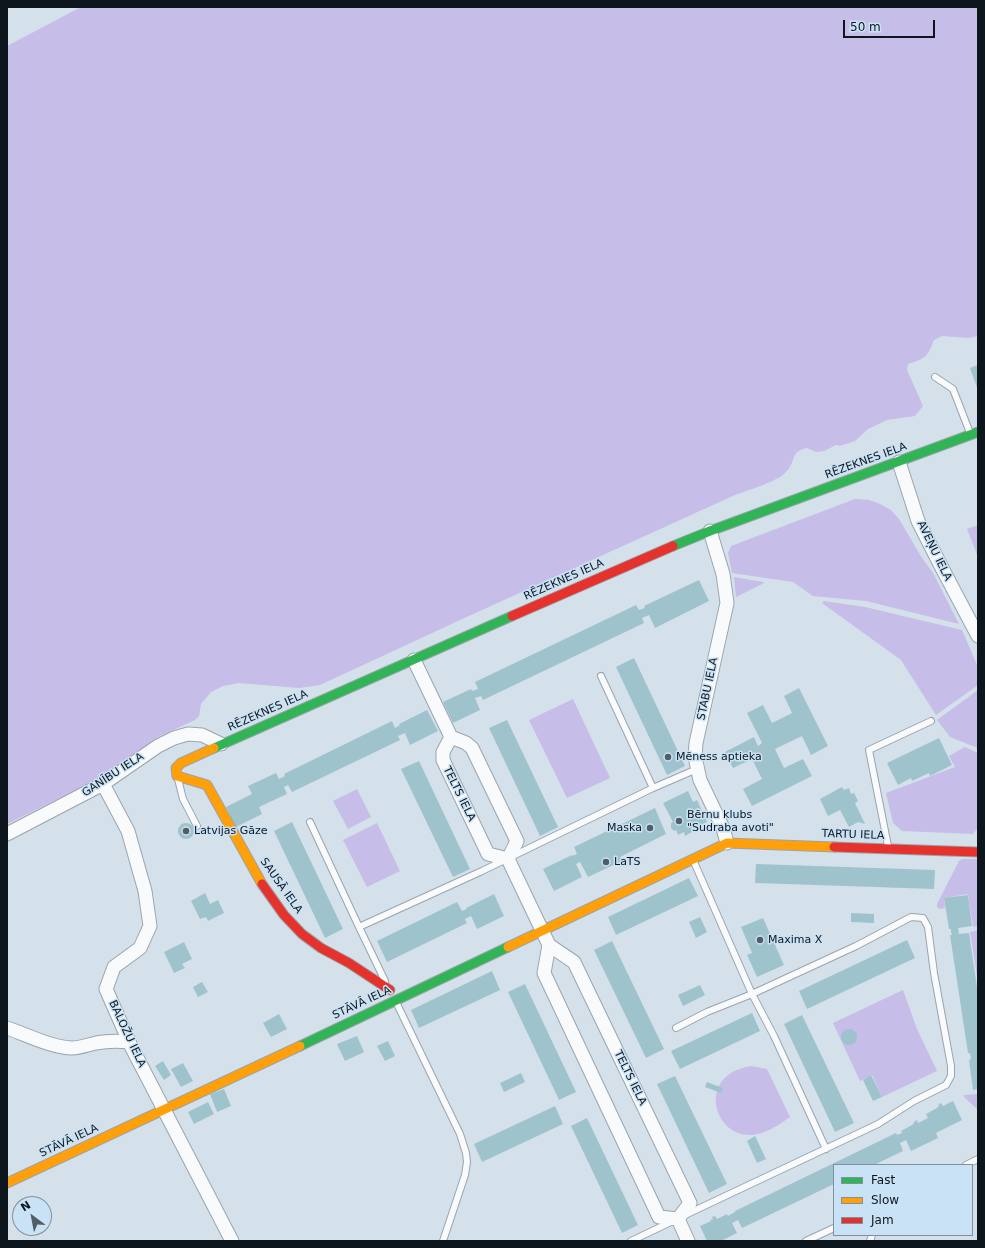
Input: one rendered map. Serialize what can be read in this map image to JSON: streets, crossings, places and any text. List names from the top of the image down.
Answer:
{
  "streets": {
    "street": [
      "RĒZEKNES IELA",
      "AVEŅU IELA",
      "STABU IELA",
      "GANĪBU IELA",
      "TELTS IELA",
      "TARTU IELA",
      "SAUSĀ IELA",
      "STĀVĀ IELA",
      "BALOŽU IELA"
    ]
  },
  "crossings": [
    ["RĒZEKNES IELA", "AVEŅU IELA"],
    ["RĒZEKNES IELA", "STABU IELA"],
    ["RĒZEKNES IELA", "GANĪBU IELA"],
    ["RĒZEKNES IELA", "SAUSĀ IELA"],
    ["STABU IELA", "TARTU IELA"],
    ["STABU IELA", "STĀVĀ IELA"],
    ["GANĪBU IELA", "BALOŽU IELA"],
    ["TARTU IELA", "STĀVĀ IELA"],
    ["STĀVĀ IELA", "BALOŽU IELA"]
  ],
  "places": [
    "Mēness aptieka",
    "Bērnu klubs \"Sudraba avoti\"",
    "Maska",
    "Latvijas Gāze",
    "LaTS",
    "Maxima X"
  ],
  "legend": ["Fast", "Slow", "Jam"],
  "scale_bar": "50 m",
  "north": "top left"
}
